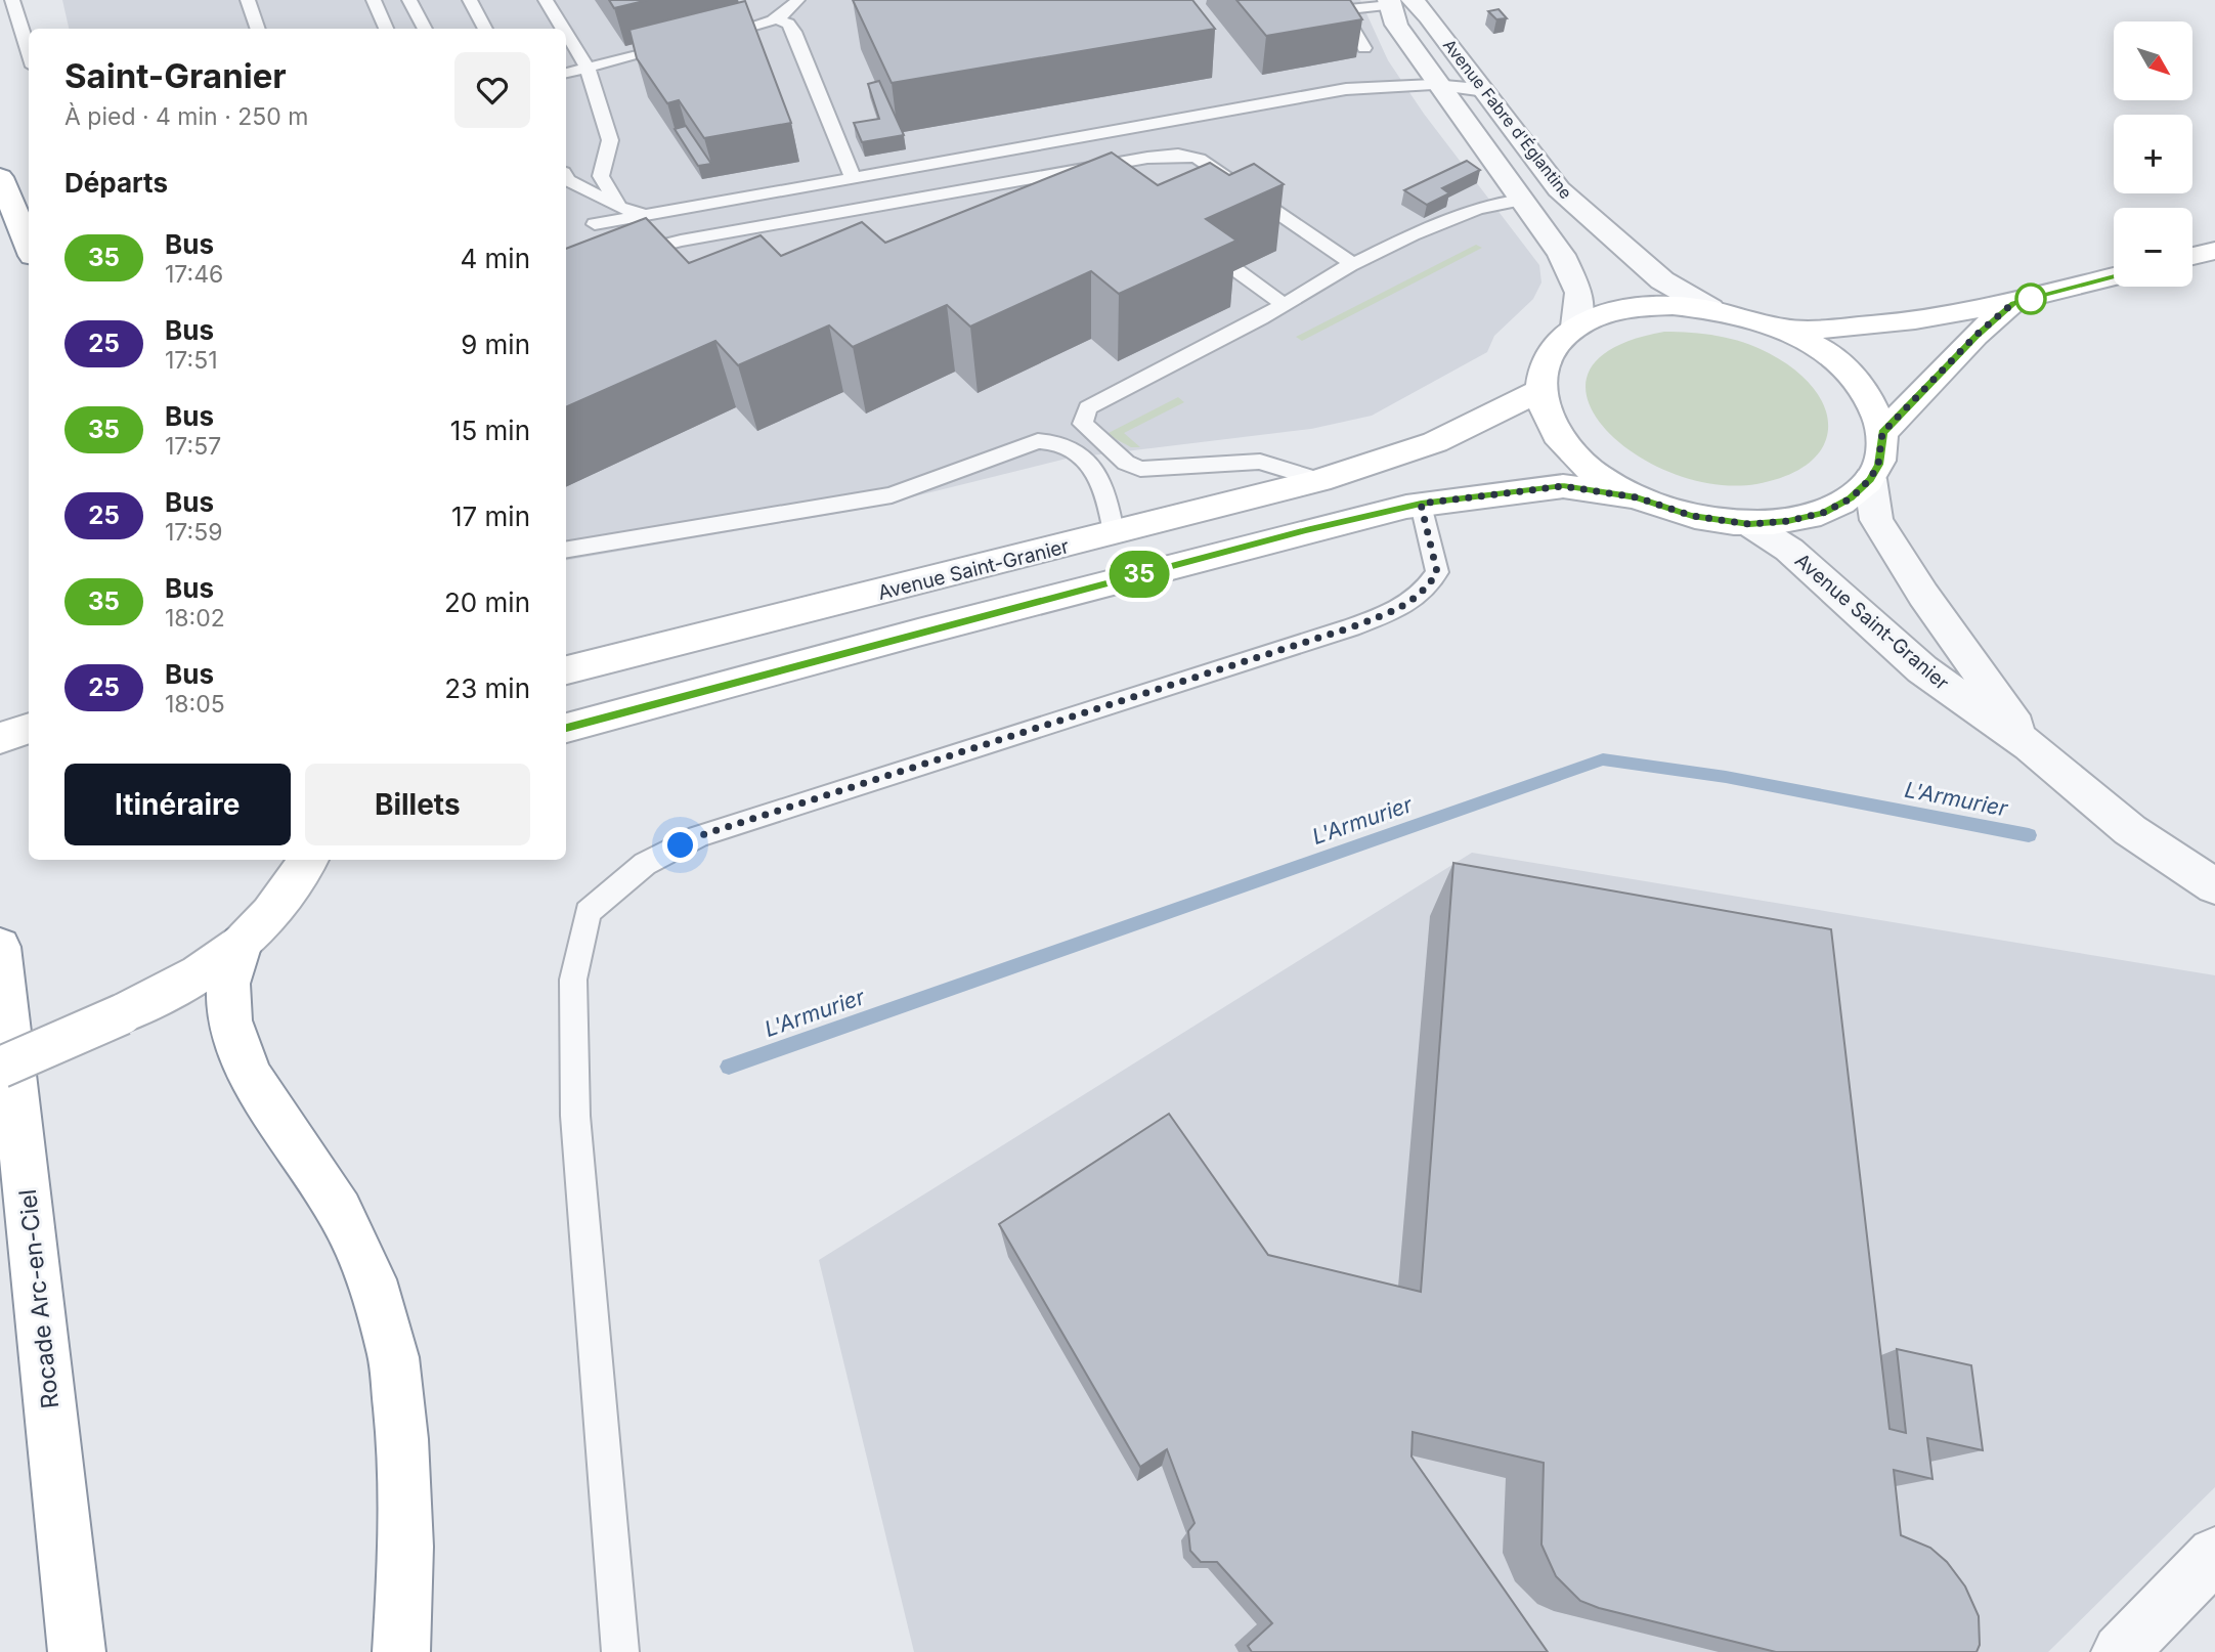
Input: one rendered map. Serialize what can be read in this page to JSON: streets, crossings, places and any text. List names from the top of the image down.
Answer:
{
  "streets": {
    "main road": ["Avenue Saint-Granier", "Rocade Arc-en-Ciel"],
    "street": ["Avenue Fabre d'Églantine"]
  },
  "water": ["L'Armurier"],
  "lines": ["bus line 35"],
  "north": "bottom right",
  "page": {
    "on_map": "35",
    "map_buttons": ["+", "−"],
    "heading": [
      ["Saint-Granier", "À pied · 4 min · 250 m"],
      "Départs"
    ],
    "list": [
      {
        "mark": "35",
        "name": "Bus",
        "note": "17:46",
        "value": "4 min"
      },
      {
        "mark": "25",
        "name": "Bus",
        "note": "17:51",
        "value": "9 min"
      },
      {
        "mark": "35",
        "name": "Bus",
        "note": "17:57",
        "value": "15 min"
      },
      {
        "mark": "25",
        "name": "Bus",
        "note": "17:59",
        "value": "17 min"
      },
      {
        "mark": "35",
        "name": "Bus",
        "note": "18:02",
        "value": "20 min"
      },
      {
        "mark": "25",
        "name": "Bus",
        "note": "18:05",
        "value": "23 min"
      }
    ],
    "buttons": ["Itinéraire", "Billets"]
  }
}
